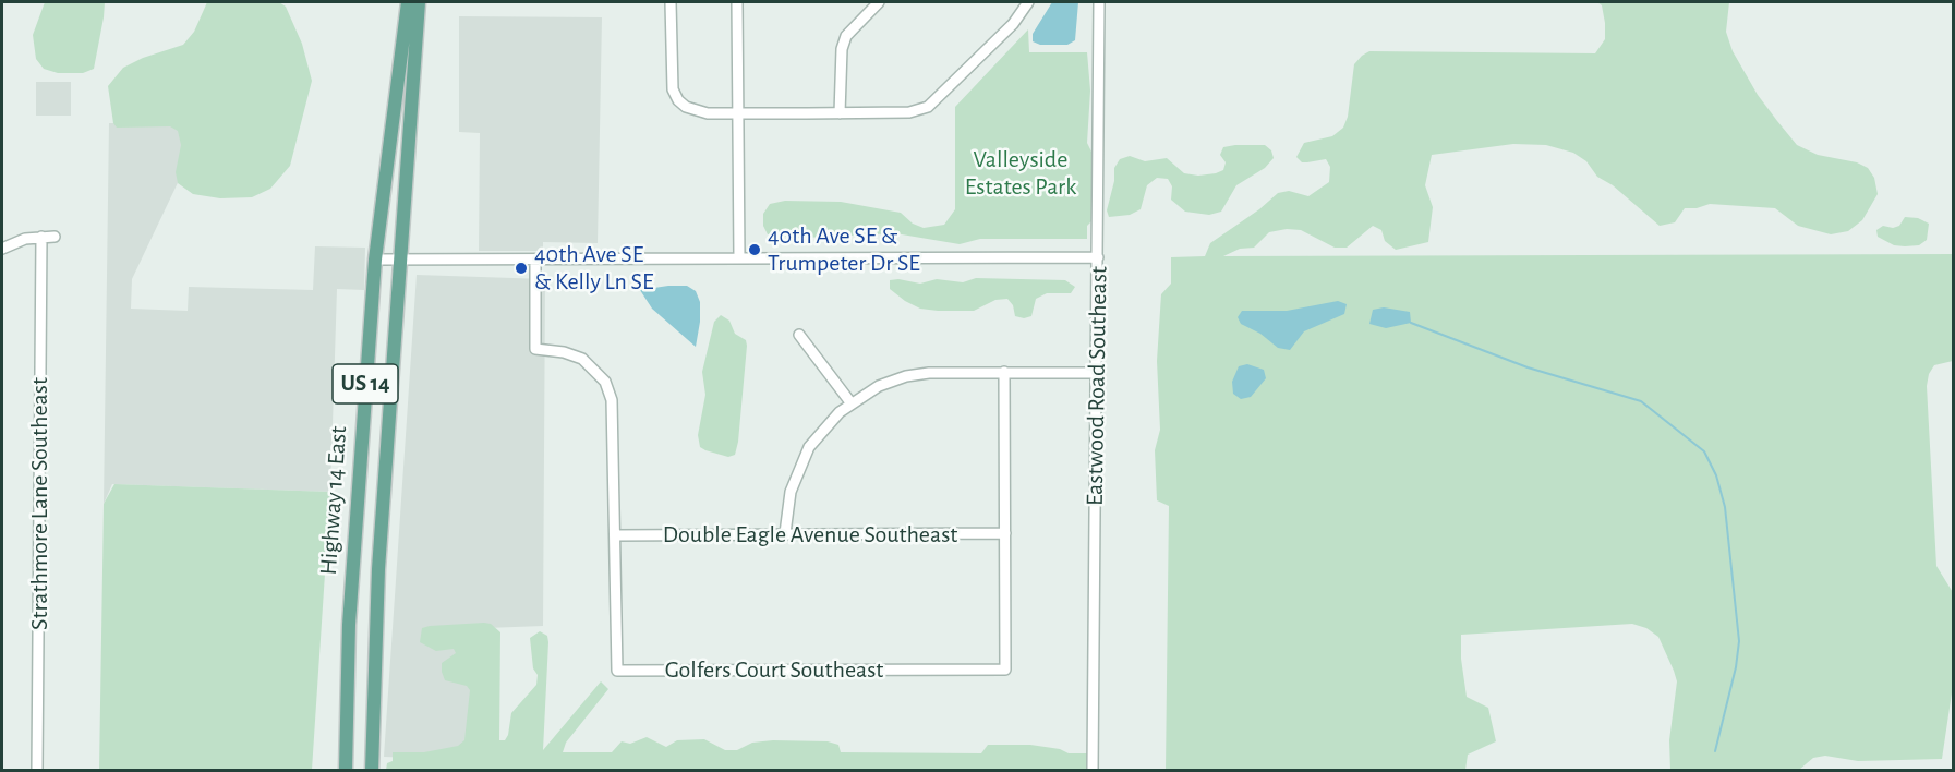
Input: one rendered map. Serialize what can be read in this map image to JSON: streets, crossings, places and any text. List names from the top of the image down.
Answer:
{
  "streets": {
    "main road": ["US 14", "Highway 14 East"],
    "street": [
      "Eastwood Road Southeast",
      "Strathmore Lane Southeast",
      "Double Eagle Avenue Southeast",
      "Golfers Court Southeast"
    ]
  },
  "crossings": [
    ["Double Eagle Avenue Southeast", "Golfers Court Southeast"]
  ],
  "parks": ["Valleyside Estates Park"],
  "places": ["40th Ave SE & Trumpeter Dr SE", "40th Ave SE & Kelly Ln SE"]
}
